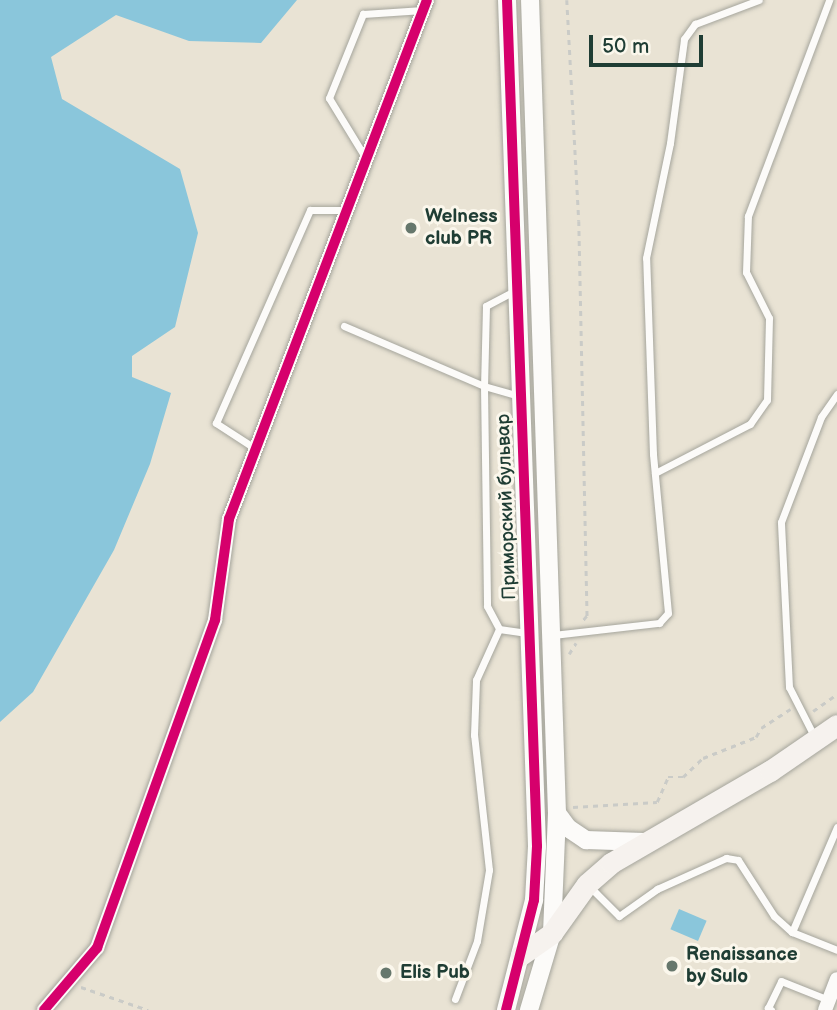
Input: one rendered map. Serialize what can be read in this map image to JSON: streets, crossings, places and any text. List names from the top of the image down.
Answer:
{
  "streets": {
    "street": ["Приморский бульвар"]
  },
  "places": ["Welness club PR", "Renaissance by Sulo", "Elis Pub"],
  "scale_bar": "50 m"
}
